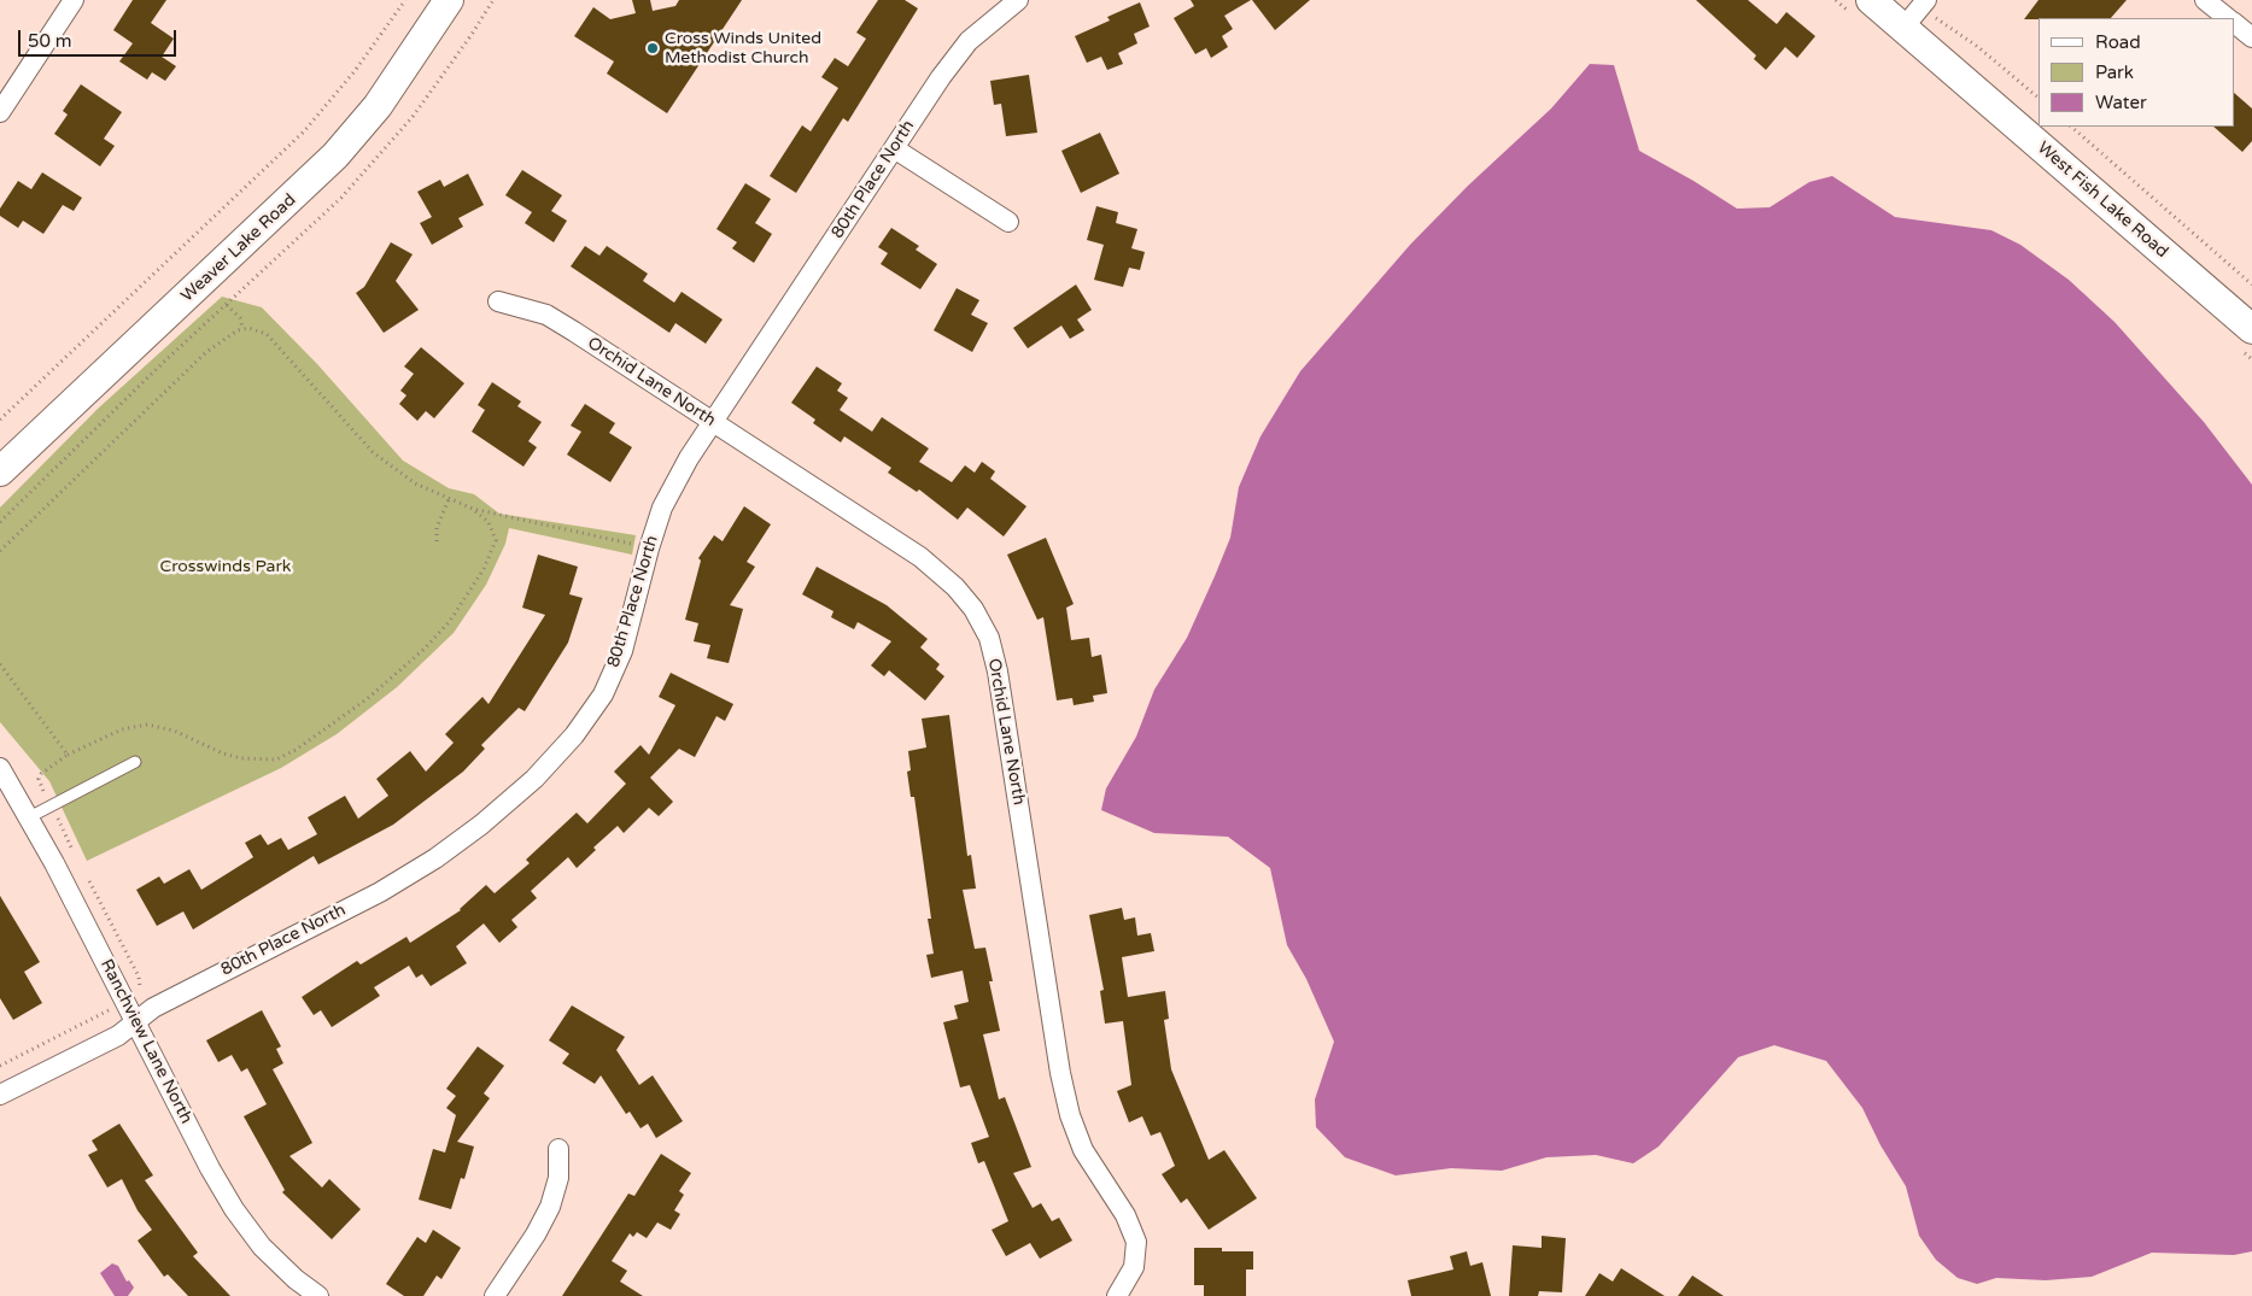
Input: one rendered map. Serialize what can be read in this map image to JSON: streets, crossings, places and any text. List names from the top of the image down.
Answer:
{
  "streets": {
    "main road": ["West Fish Lake Road", "Weaver Lake Road"],
    "street": ["80th Place North", "Orchid Lane North", "Ranchview Lane North"]
  },
  "crossings": [
    ["80th Place North", "Orchid Lane North"],
    ["80th Place North", "Ranchview Lane North"]
  ],
  "parks": ["Crosswinds Park"],
  "places": ["Cross Winds United Methodist Church"],
  "legend": ["Road", "Park", "Water"],
  "scale_bar": "50 m"
}
